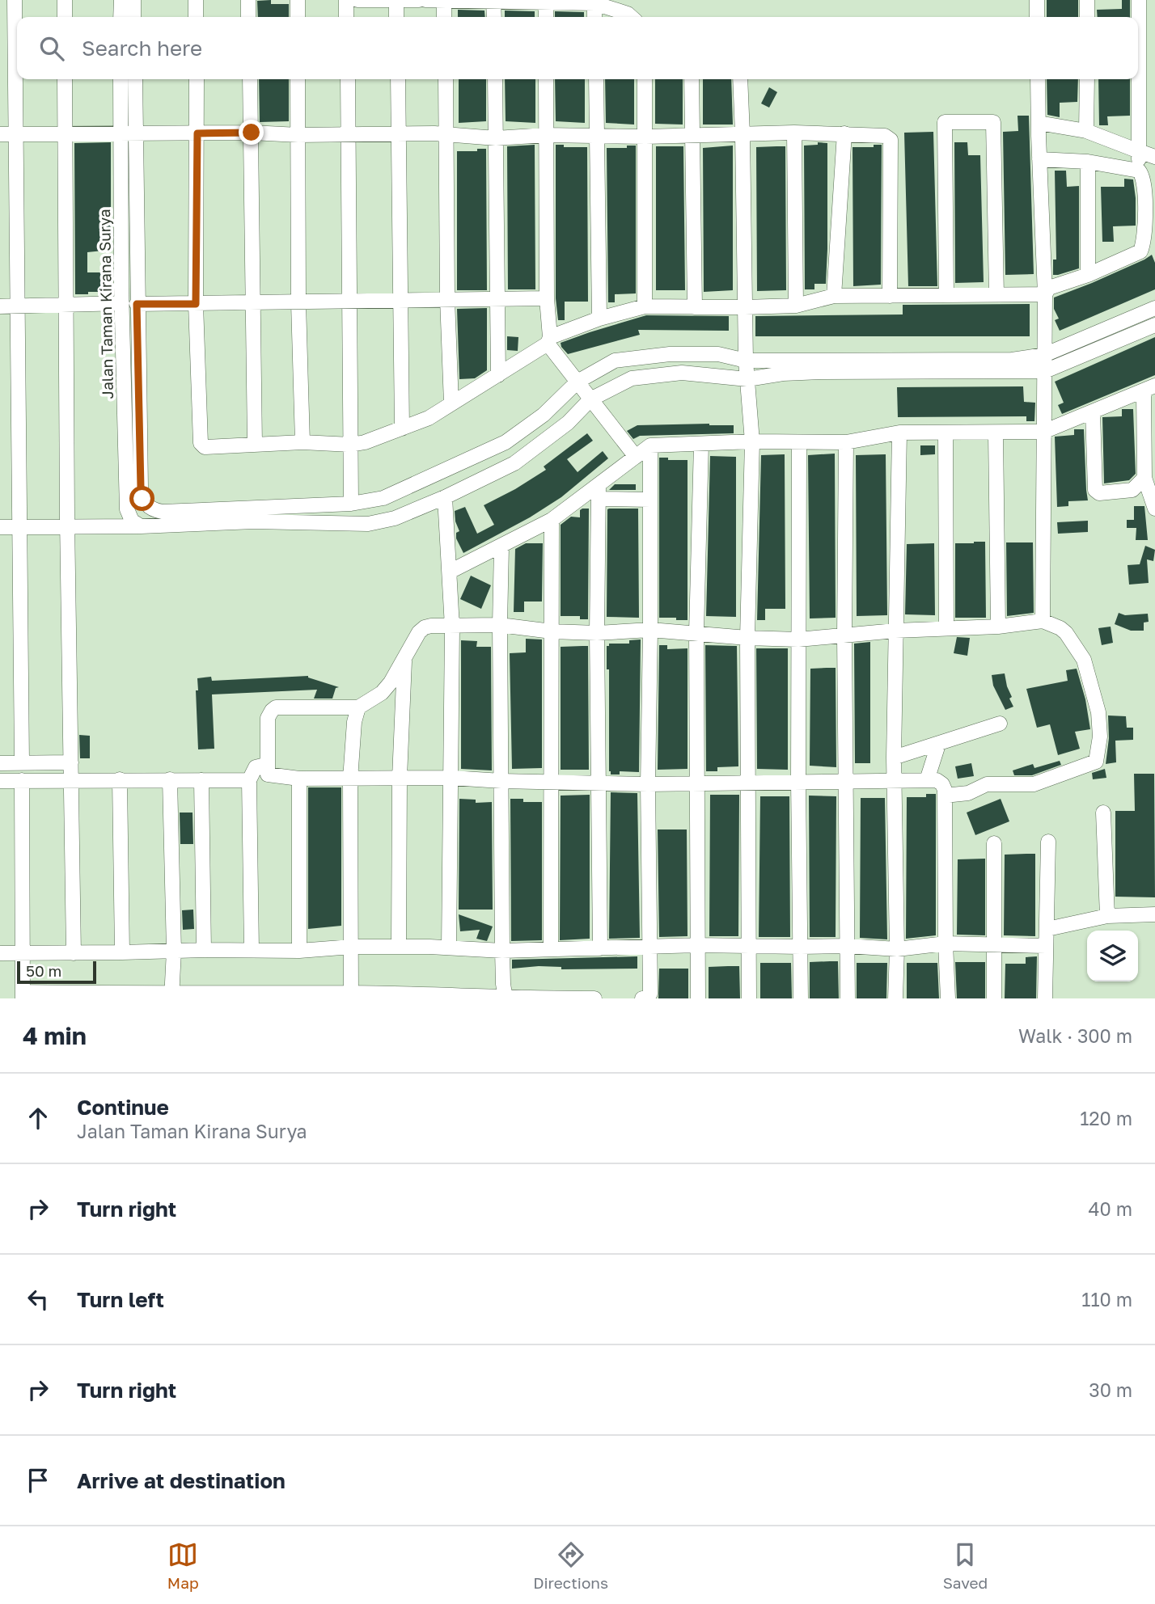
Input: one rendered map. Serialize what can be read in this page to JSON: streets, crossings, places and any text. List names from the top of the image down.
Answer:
{
  "streets": {
    "street": ["Jalan Taman Kirana Surya"]
  },
  "scale_bar": "50 m",
  "page": {
    "search": "Search here",
    "scale": "50 m",
    "heading": ["4 min", "Walk · 300 m"],
    "list": [
      ["Continue", "Jalan Taman Kirana Surya", "120 m"],
      ["Turn right", "40 m"],
      ["Turn left", "110 m"],
      ["Turn right", "30 m"],
      "Arrive at destination"
    ],
    "nav": ["Map", "Directions", "Saved"]
  }
}
